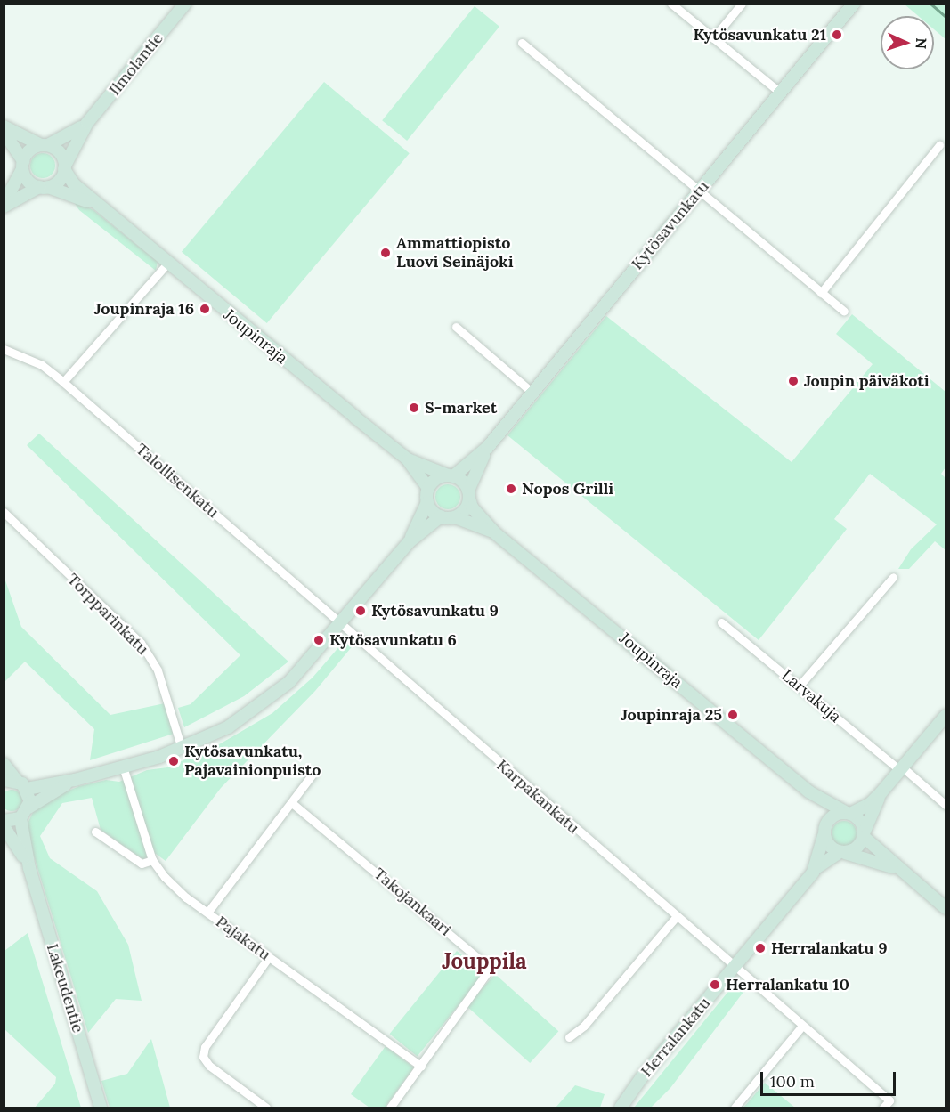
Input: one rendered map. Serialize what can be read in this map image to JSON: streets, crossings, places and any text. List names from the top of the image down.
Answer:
{
  "streets": {
    "street": [
      "Ilmolantie",
      "Kytösavunkatu",
      "Joupinraja",
      "Talollisenkatu",
      "Torpparinkatu",
      "Larvakuja",
      "Karpakankatu",
      "Takojankaari",
      "Pajakatu",
      "Lakeudentie",
      "Herralankatu"
    ]
  },
  "crossings": [
    ["Ilmolantie", "Joupinraja"],
    ["Kytösavunkatu", "Joupinraja"],
    ["Joupinraja", "Herralankatu"],
    ["Talollisenkatu", "Karpakankatu"],
    ["Karpakankatu", "Herralankatu"],
    ["Takojankaari", "Pajakatu"]
  ],
  "districts": ["Jouppila"],
  "places": [
    "Kytösavunkatu 21",
    "Ammattiopisto Luovi Seinäjoki",
    "Joupinraja 16",
    "Joupin päiväkoti",
    "S-market",
    "Nopos Grilli",
    "Kytösavunkatu 9",
    "Kytösavunkatu 6",
    "Joupinraja 25",
    "Kytösavunkatu, Pajavainionpuisto",
    "Herralankatu 9",
    "Herralankatu 10"
  ],
  "scale_bar": "100 m",
  "north": "right"
}
